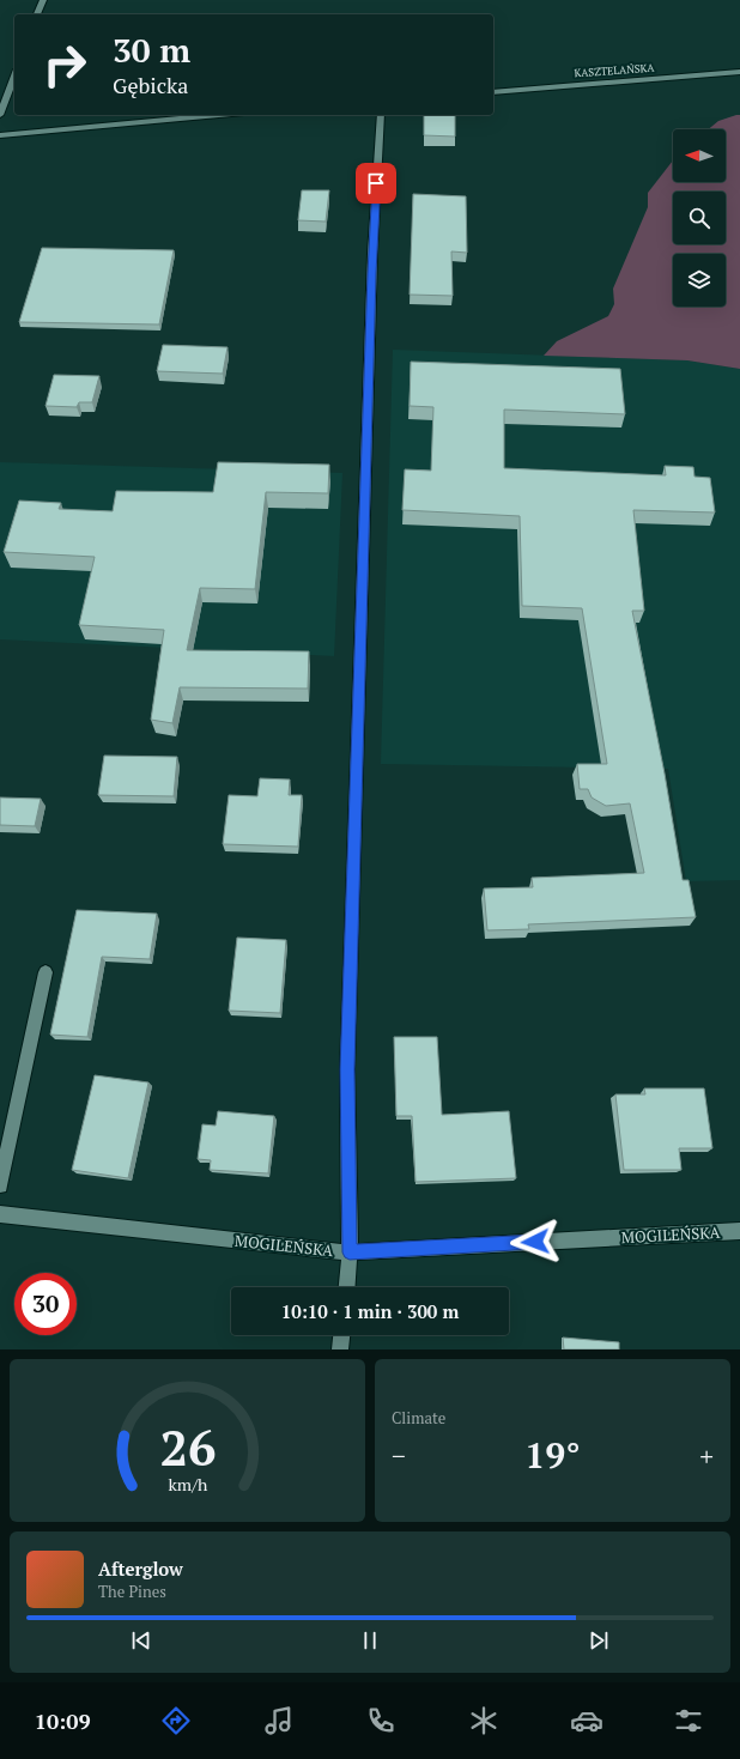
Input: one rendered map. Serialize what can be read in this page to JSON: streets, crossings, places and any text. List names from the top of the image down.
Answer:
{
  "streets": {
    "street": ["KASZTELAŃSKA", "MOGILEŃSKA"]
  },
  "north": "left",
  "page": {
    "turn": ["30 m", "Gębicka"],
    "limit": "30",
    "trip": "10:10 · 1 min · 300 m",
    "tile": "Climate",
    "heat": ["−", "19°", "+"],
    "song": ["Afterglow", "The Pines"],
    "tabs": "10:09",
    "gauge": ["26", "km/h"]
  }
}
